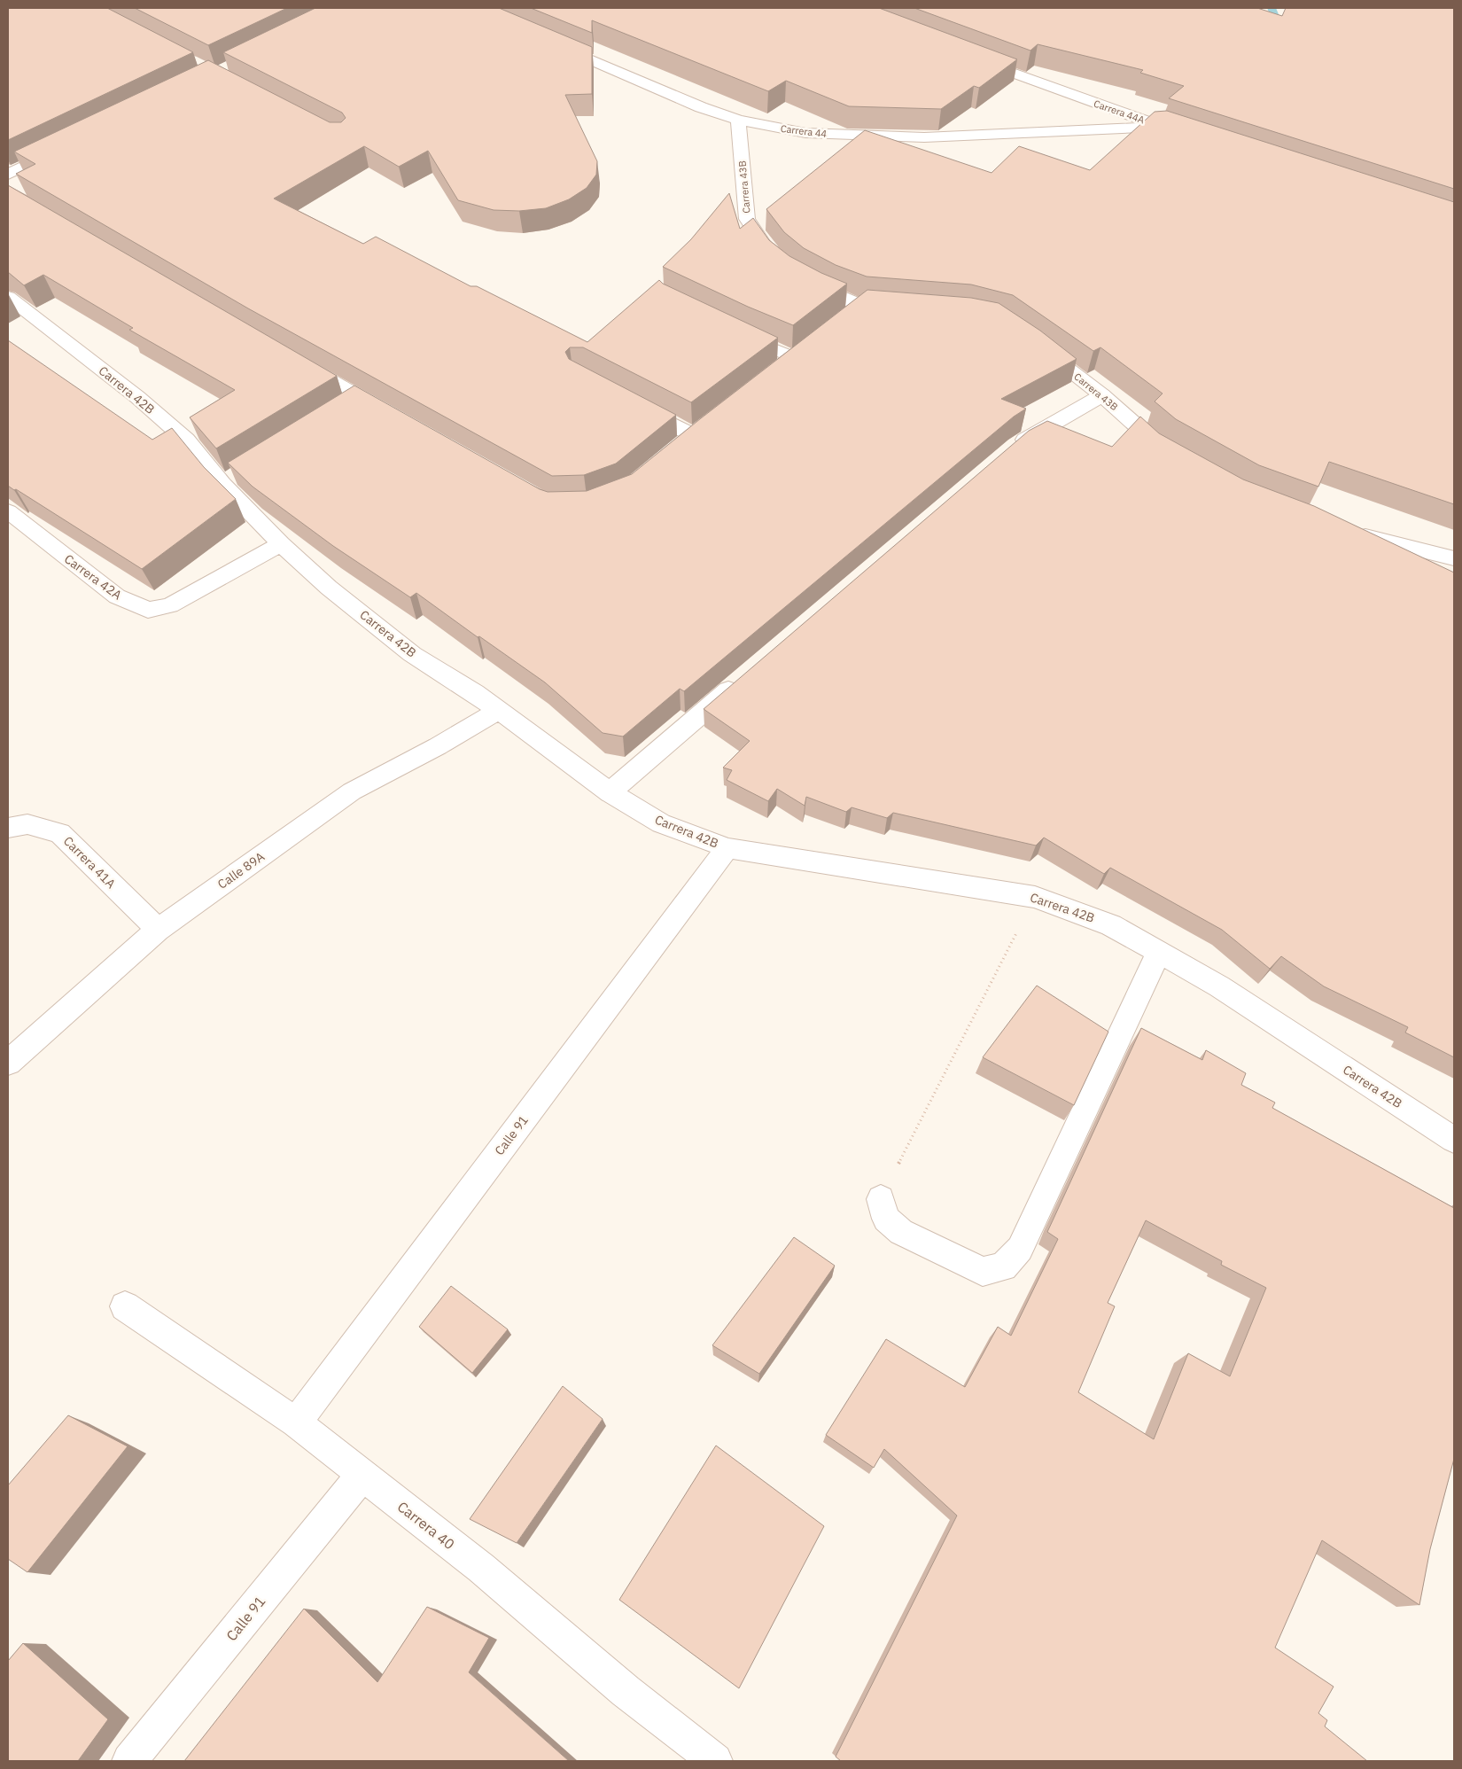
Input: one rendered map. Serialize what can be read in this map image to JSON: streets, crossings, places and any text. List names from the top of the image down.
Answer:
{
  "streets": {
    "street": [
      "Carrera 44A",
      "Carrera 44",
      "Carrera 43B",
      "Carrera 42B",
      "Carrera 42A",
      "Carrera 41A",
      "Calle 89A",
      "Calle 91",
      "Carrera 40"
    ]
  },
  "crossings": [
    ["Carrera 44A", "Carrera 44"],
    ["Carrera 44", "Carrera 43B"],
    ["Carrera 42B", "Carrera 42A"],
    ["Carrera 42B", "Calle 89A"],
    ["Carrera 42B", "Calle 91"],
    ["Carrera 41A", "Calle 89A"],
    ["Calle 91", "Carrera 40"]
  ]
}
